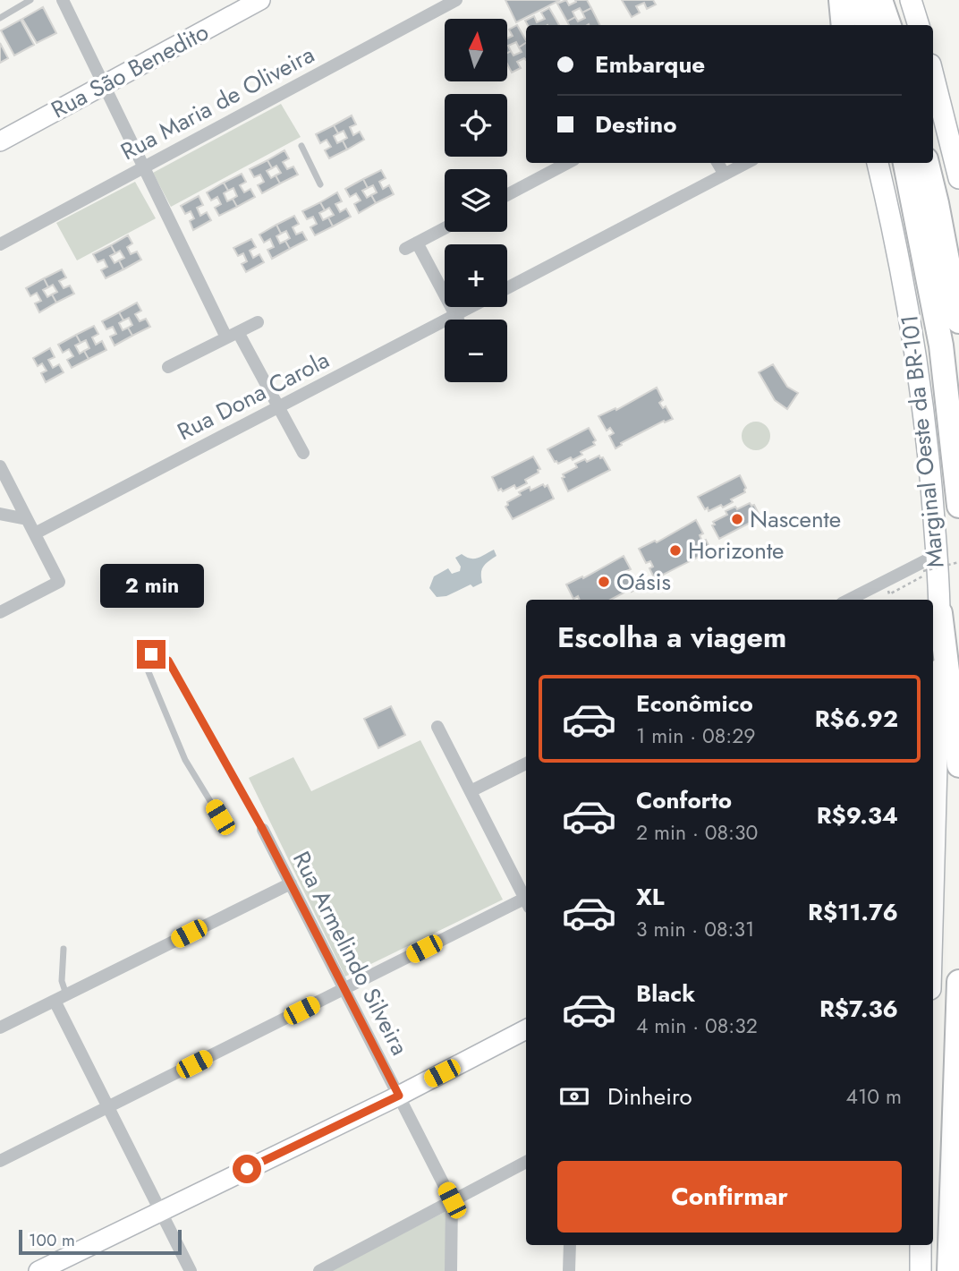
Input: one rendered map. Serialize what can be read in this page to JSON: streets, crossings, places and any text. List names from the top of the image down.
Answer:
{
  "streets": {
    "main road": ["Marginal Oeste da BR-101"],
    "street": [
      "Rua São Benedito",
      "Rua Maria de Oliveira",
      "Rua Dona Carola",
      "Rua Armelindo Silveira"
    ]
  },
  "places": ["Nascente", "Horizonte", "Oásis"],
  "scale_bar": "100 m",
  "north": "top",
  "page": {
    "map_buttons": ["+", "−"],
    "banner": ["Embarque", "Destino"],
    "bubble": "2 min",
    "heading": "Escolha a viagem",
    "list": [
      {
        "name": "Econômico",
        "note": "1 min · 08:29",
        "value": "R$6.92"
      },
      {
        "name": "Conforto",
        "note": "2 min · 08:30",
        "value": "R$9.34"
      },
      {
        "name": "XL",
        "note": "3 min · 08:31",
        "value": "R$11.76"
      },
      {
        "name": "Black",
        "note": "4 min · 08:32",
        "value": "R$7.36"
      }
    ],
    "pay": ["Dinheiro", "410 m"],
    "buttons": "Confirmar",
    "scale": "100 m"
  }
}
